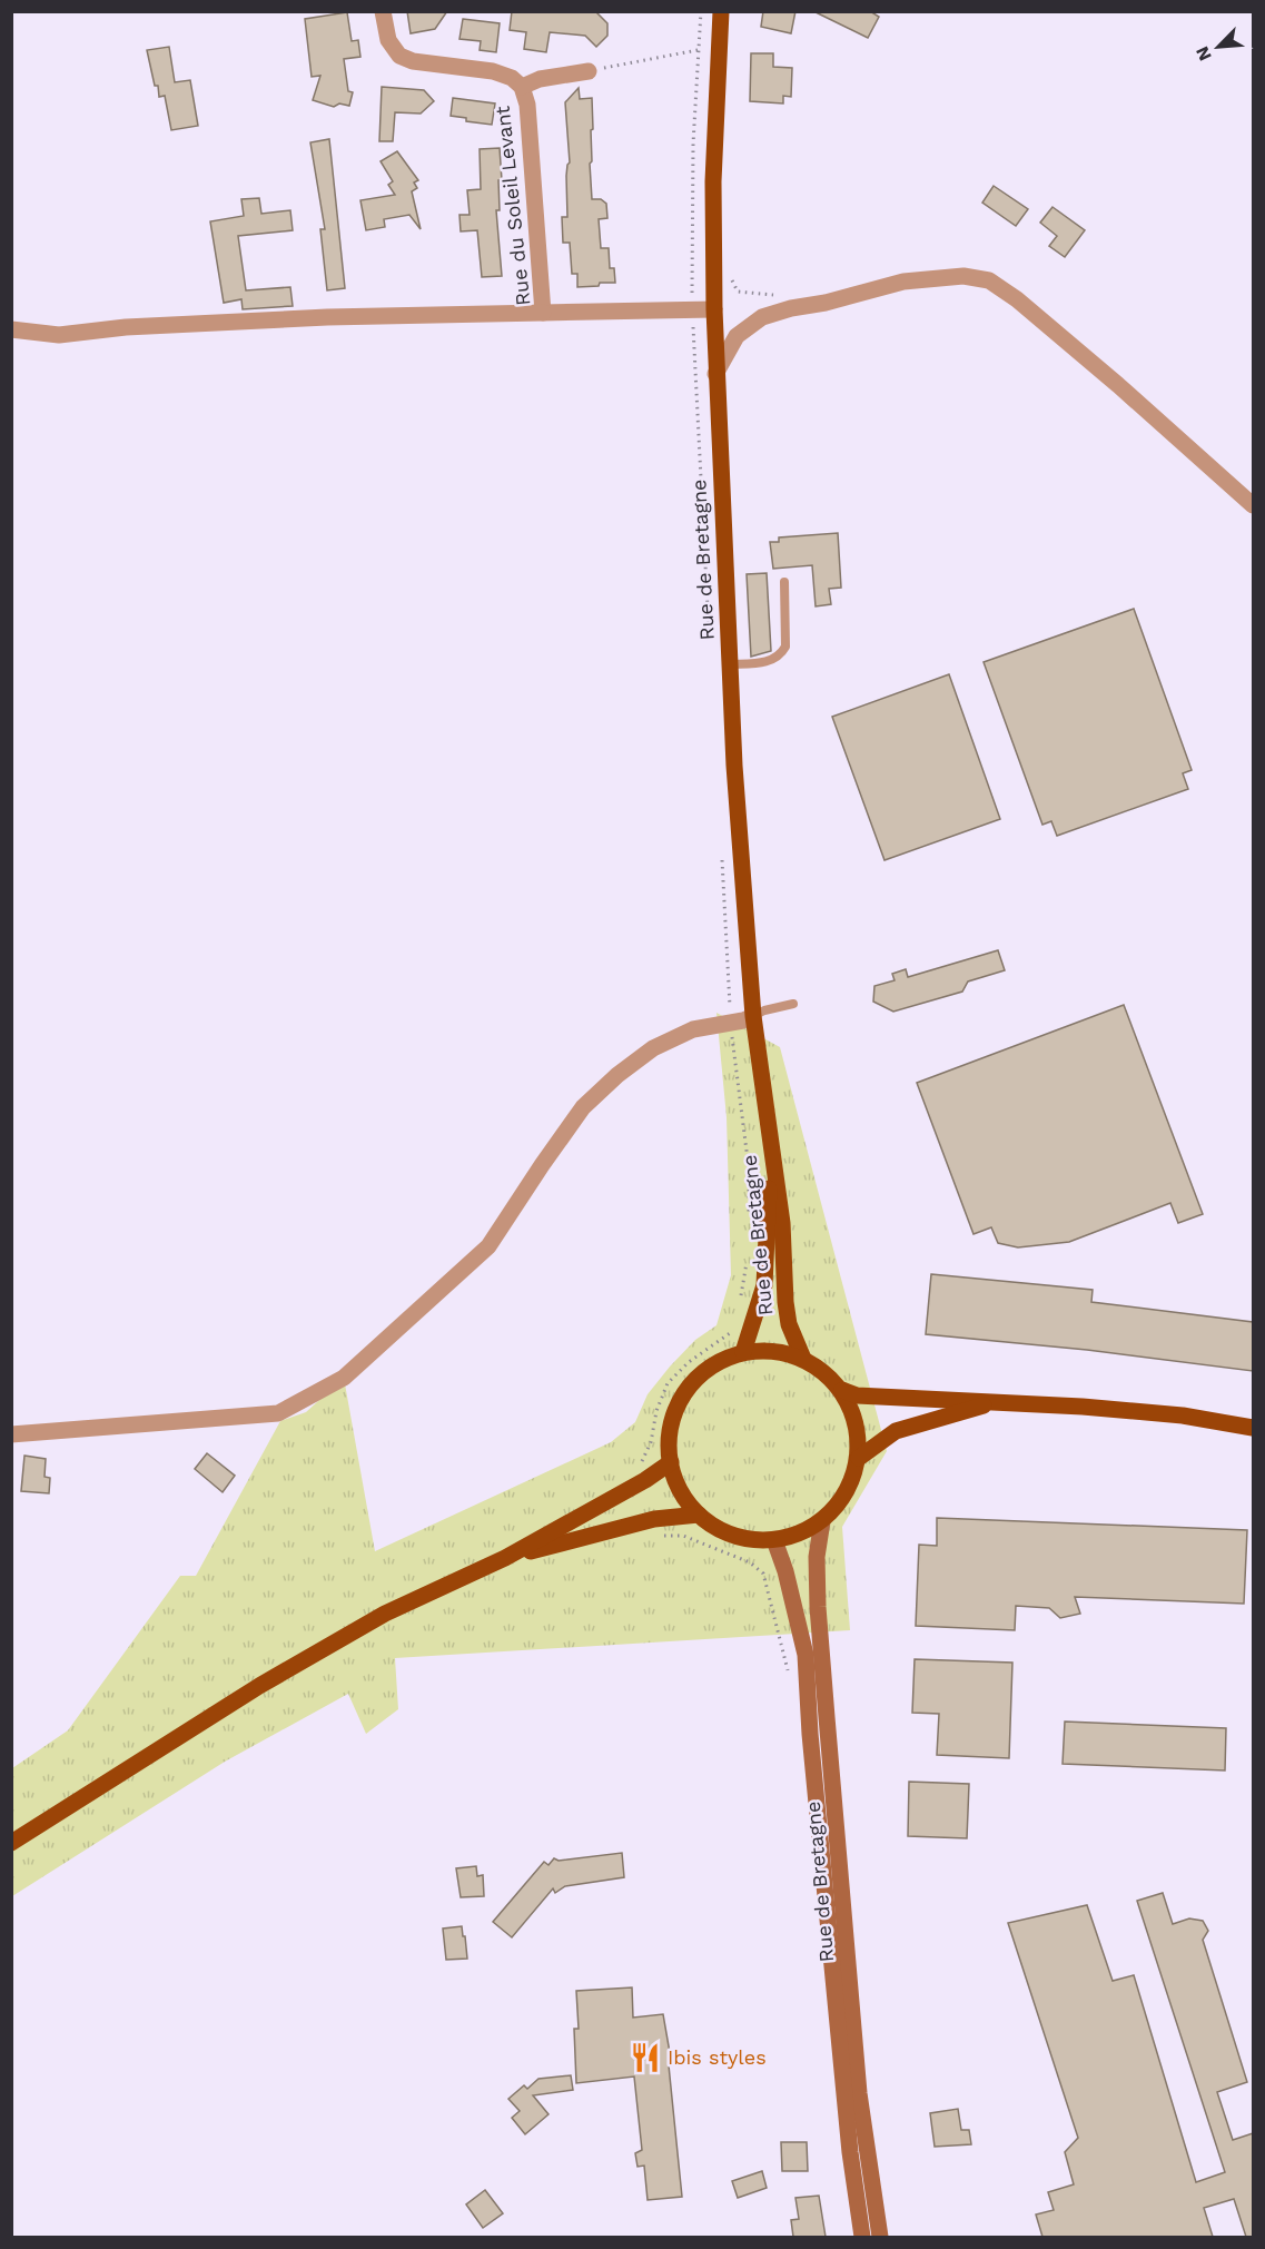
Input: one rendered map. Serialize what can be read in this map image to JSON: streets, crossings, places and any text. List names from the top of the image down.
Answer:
{
  "streets": {
    "main road": ["Rue de Bretagne"],
    "street": ["Rue du Soleil Levant"]
  },
  "crossings": [
    ["Rue du Soleil Levant", "Rue de Bretagne"]
  ],
  "places": {
    "restaurant": ["Ibis styles"]
  },
  "north": "bottom left"
}
